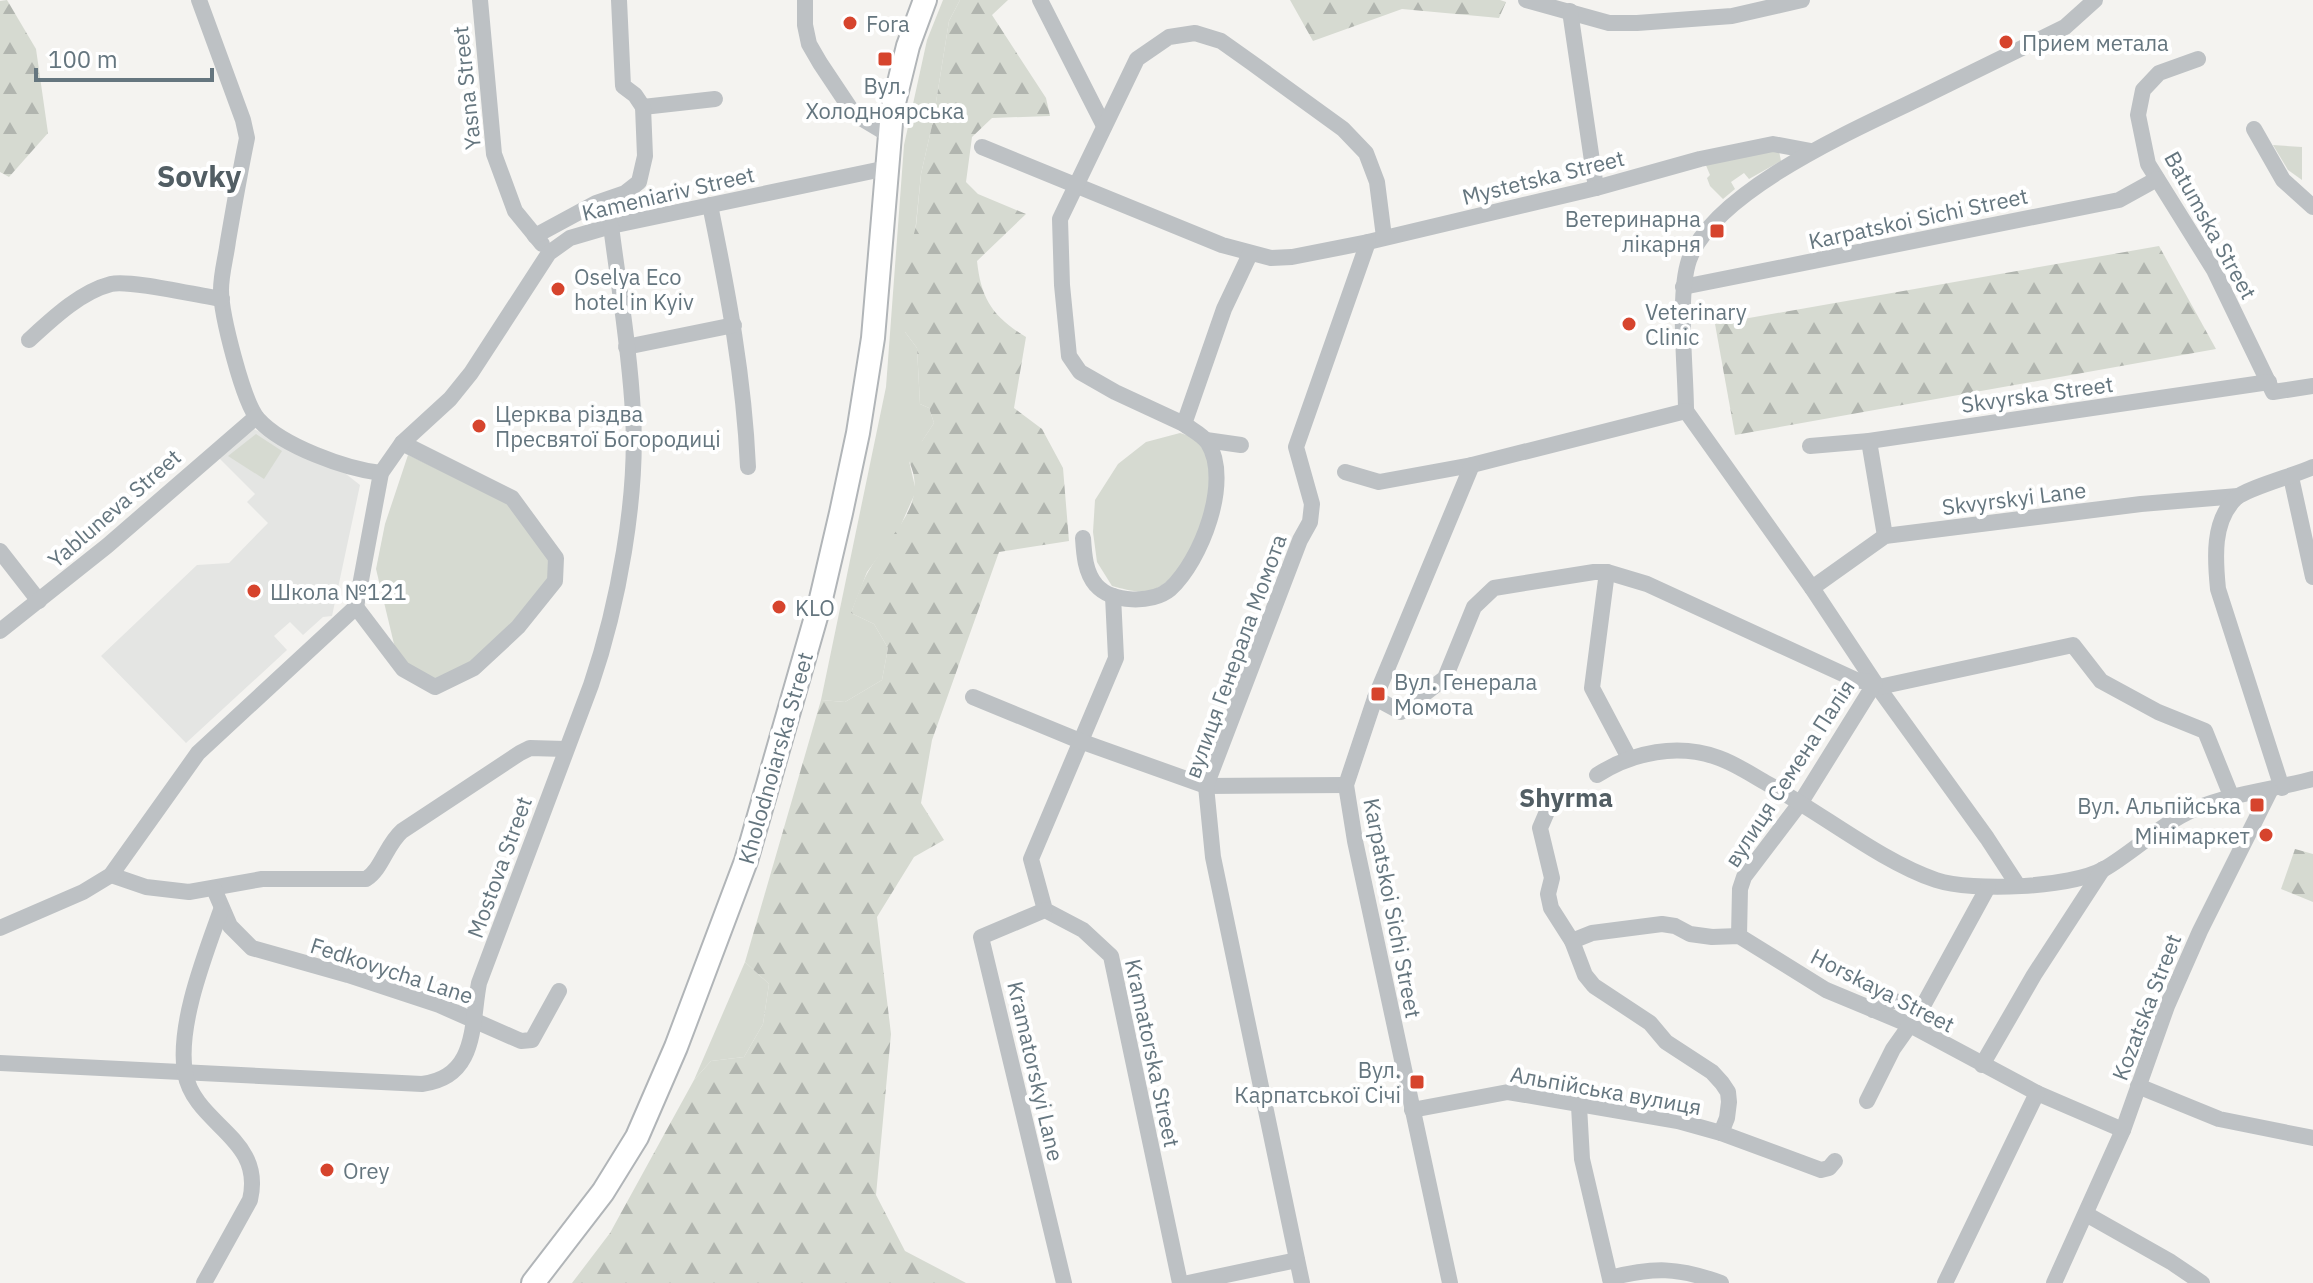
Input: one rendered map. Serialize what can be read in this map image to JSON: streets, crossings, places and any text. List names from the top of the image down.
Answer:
{
  "streets": {
    "main road": ["Kholodnoiarska Street"],
    "street": [
      "Yasna Street",
      "Mystetska Street",
      "Kameniariv Street",
      "Karpatskoi Sichi Street",
      "Batumska Street",
      "Skvyrska Street",
      "Skvyrskyi Lane",
      "Yabluneva Street",
      "вулиця Генерала Момота",
      "вулиця Семена Палія",
      "Mostova Street",
      "Fedkovycha Lane",
      "Horskaya Street",
      "Kozatska Street",
      "Kramatorska Street",
      "Kramatorskyi Lane",
      "Альпійська вулиця"
    ]
  },
  "crossings": [
    ["Yasna Street", "Kameniariv Street"],
    ["Mystetska Street", "вулиця Генерала Момота"],
    ["Kameniariv Street", "Kholodnoiarska Street"],
    ["Kameniariv Street", "Mostova Street"],
    ["Karpatskoi Sichi Street", "Batumska Street"],
    ["Karpatskoi Sichi Street", "Альпійська вулиця"],
    ["Batumska Street", "Skvyrska Street"],
    ["вулиця Семена Палія", "Horskaya Street"],
    ["Mostova Street", "Fedkovycha Lane"],
    ["Horskaya Street", "Kozatska Street"],
    ["Kramatorska Street", "Kramatorskyi Lane"]
  ],
  "districts": ["Sovky", "Shyrma"],
  "places": {
    "other": [
      "Fora",
      "Прием метала",
      "Oselya Eco hotel in Kyiv",
      "Veterinary Clinic",
      "Церква різдва Пресвятої Богородиці",
      "Школа №121",
      "KLO",
      "Мінімаркет",
      "Orey"
    ],
    "transit": [
      "Вул. Холодноярська",
      "Ветеринарна лікарня",
      "Вул. Генерала Момота",
      "Вул. Альпійська",
      "Вул. Карпатської Січі"
    ]
  },
  "scale_bar": "100 m"
}
